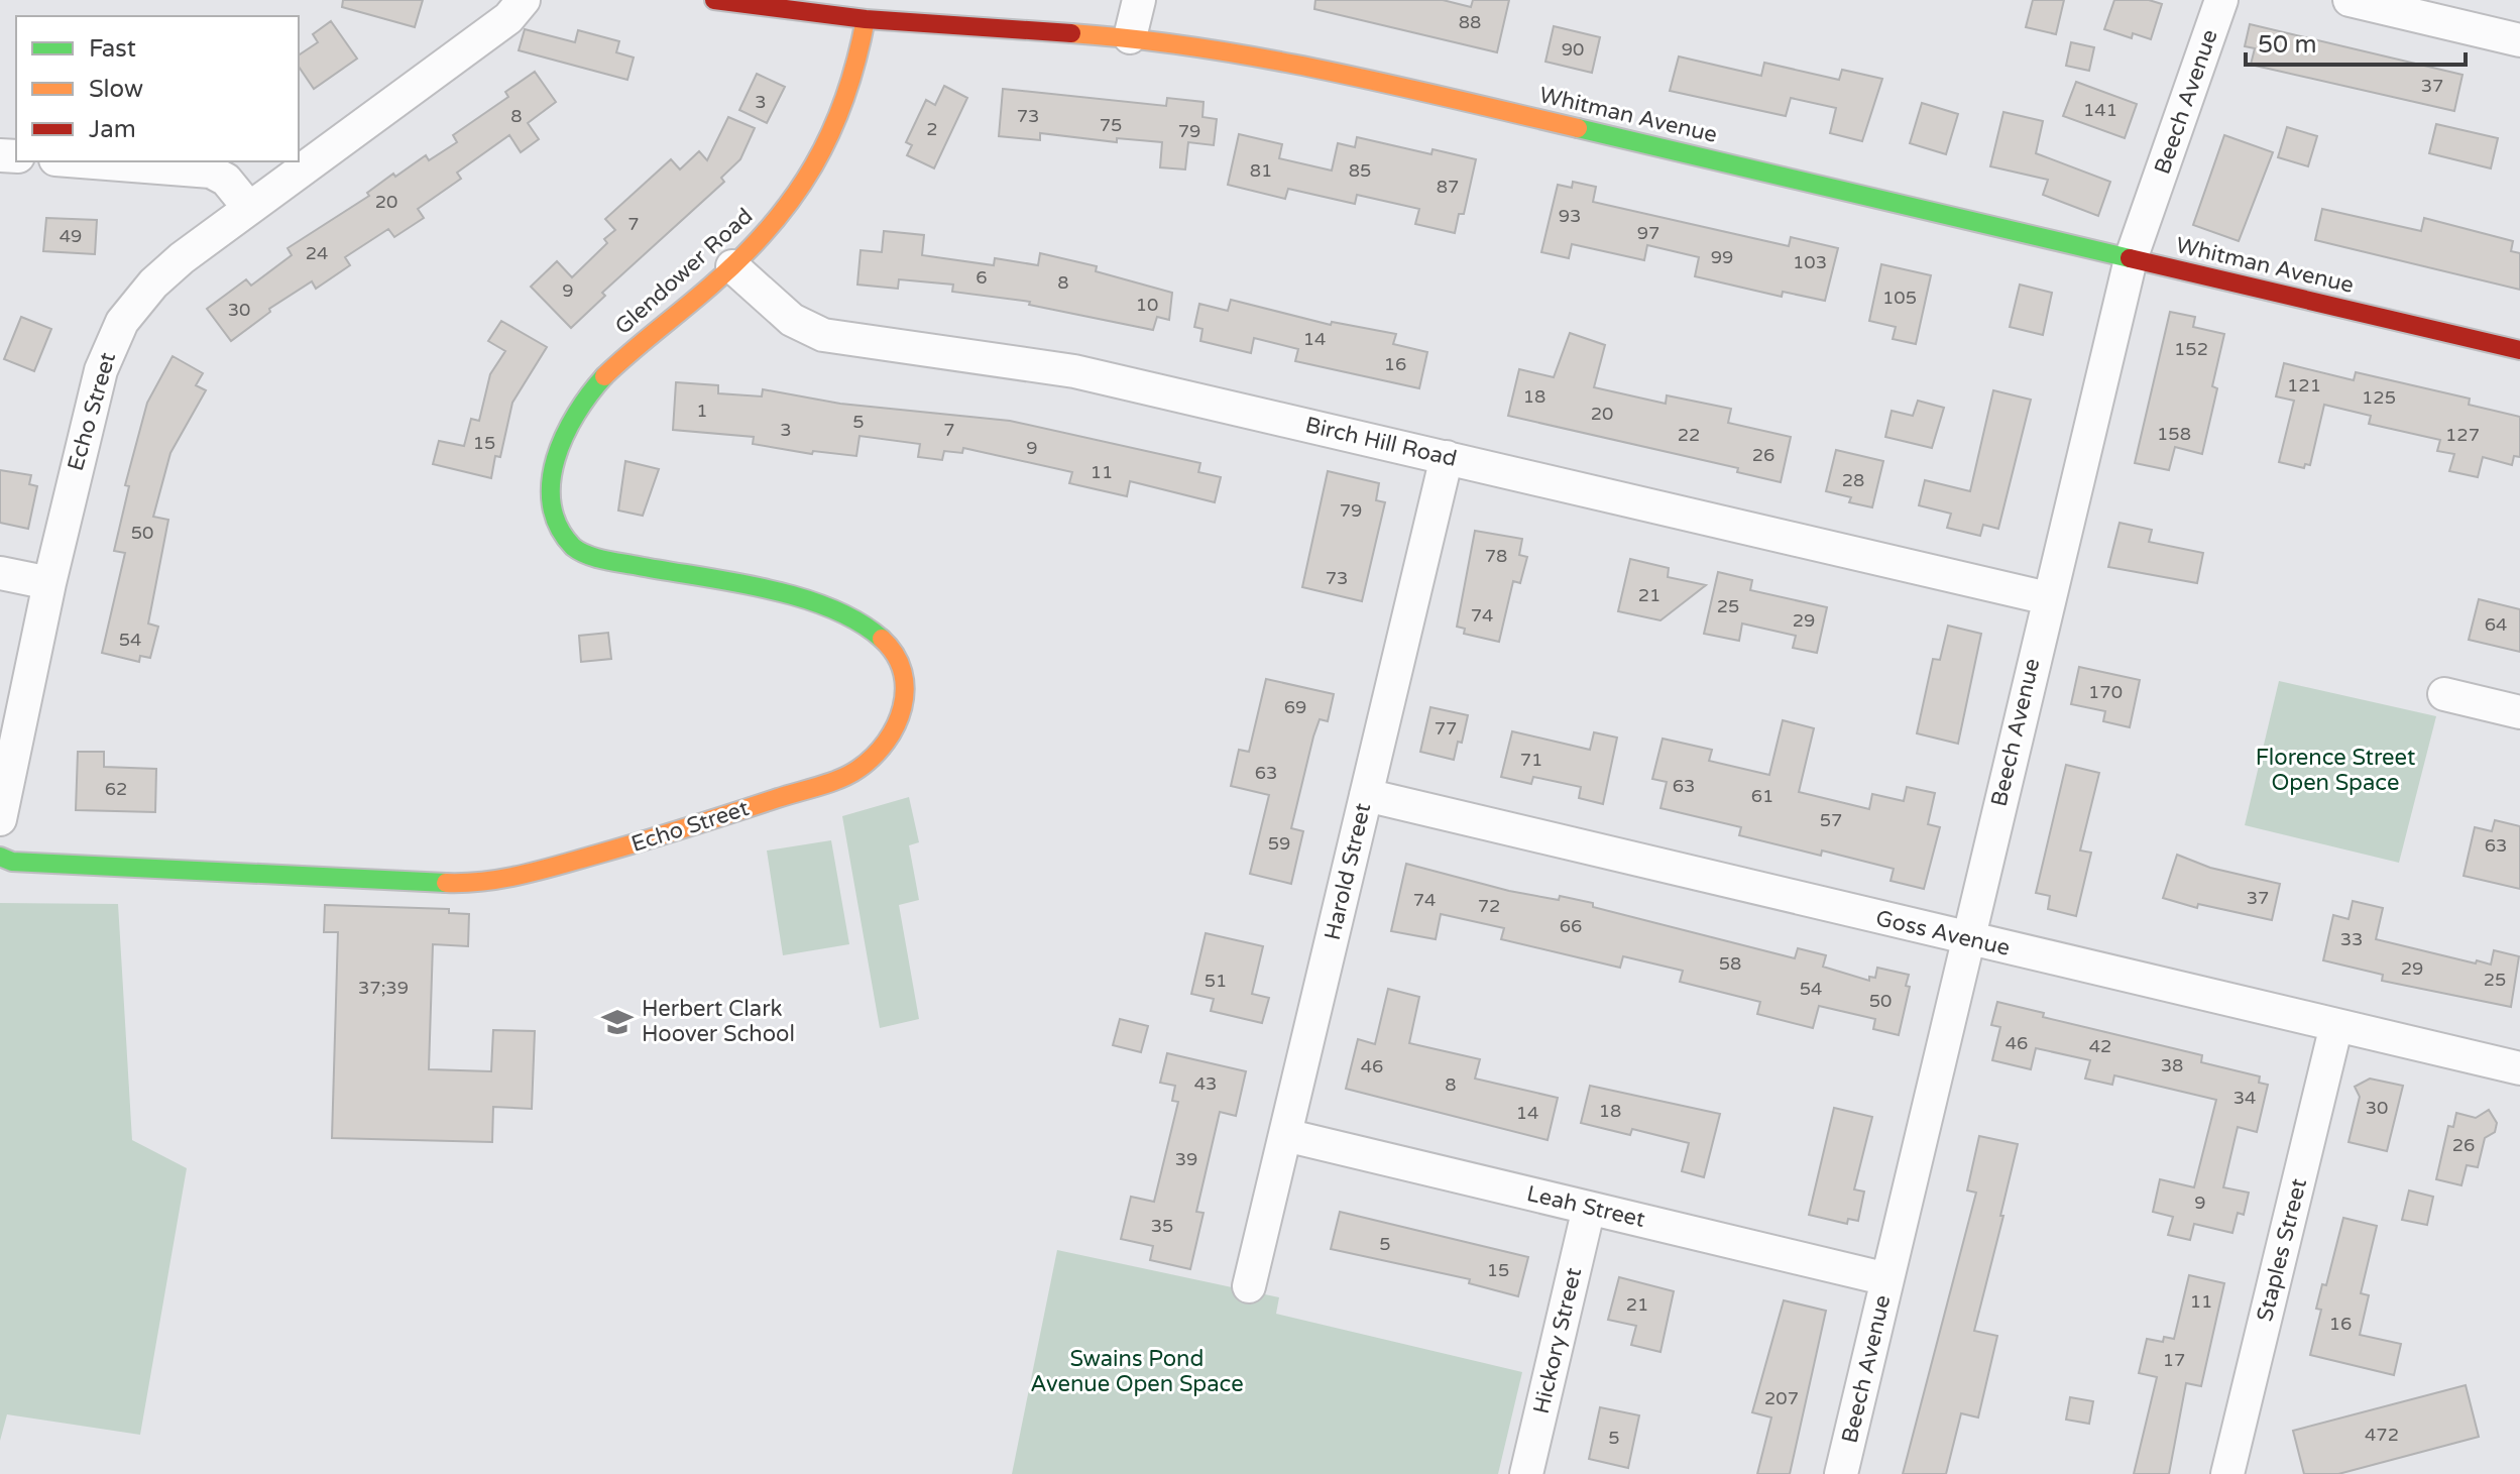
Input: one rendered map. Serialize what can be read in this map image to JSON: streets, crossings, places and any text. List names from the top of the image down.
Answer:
{
  "streets": {
    "street": [
      "Beech Avenue",
      "Whitman Avenue",
      "Glendower Road",
      "Echo Street",
      "Birch Hill Road",
      "Harold Street",
      "Goss Avenue",
      "Leah Street",
      "Staples Street",
      "Hickory Street"
    ]
  },
  "crossings": [
    ["Beech Avenue", "Whitman Avenue"],
    ["Beech Avenue", "Birch Hill Road"],
    ["Beech Avenue", "Goss Avenue"],
    ["Beech Avenue", "Leah Street"],
    ["Whitman Avenue", "Glendower Road"],
    ["Glendower Road", "Echo Street"],
    ["Glendower Road", "Birch Hill Road"],
    ["Birch Hill Road", "Harold Street"],
    ["Harold Street", "Goss Avenue"],
    ["Harold Street", "Leah Street"],
    ["Goss Avenue", "Staples Street"],
    ["Leah Street", "Hickory Street"]
  ],
  "parks": ["Florence Street Open Space", "Swains Pond Avenue Open Space"],
  "places": {
    "school or university": ["Herbert Clark Hoover School"]
  },
  "house_numbers": [
    "88",
    "90",
    "37",
    "3",
    "141",
    "8",
    "73",
    "75",
    "2",
    "79",
    "81",
    "85",
    "87",
    "20",
    "93",
    "7",
    "97",
    "49",
    "24",
    "99",
    "103",
    "6",
    "8",
    "9",
    "105",
    "10",
    "30",
    "14",
    "152",
    "16",
    "121",
    "18",
    "125",
    "1",
    "20",
    "5",
    "3",
    "7",
    "158",
    "22",
    "127",
    "15",
    "9",
    "26",
    "11",
    "28",
    "79",
    "50",
    "78",
    "73",
    "21",
    "25",
    "74",
    "29",
    "64",
    "54",
    "170",
    "69",
    "77",
    "71",
    "63",
    "63",
    "62",
    "61",
    "57",
    "59",
    "63",
    "37",
    "74",
    "72",
    "66",
    "33",
    "58",
    "29",
    "25",
    "51",
    "37;39",
    "54",
    "50",
    "46",
    "42",
    "38",
    "46",
    "43",
    "8",
    "34",
    "30",
    "18",
    "14",
    "26",
    "39",
    "9",
    "35",
    "5",
    "15",
    "11",
    "21",
    "16",
    "17",
    "207",
    "472",
    "5"
  ],
  "legend": ["Fast", "Slow", "Jam"],
  "scale_bar": "50 m"
}
